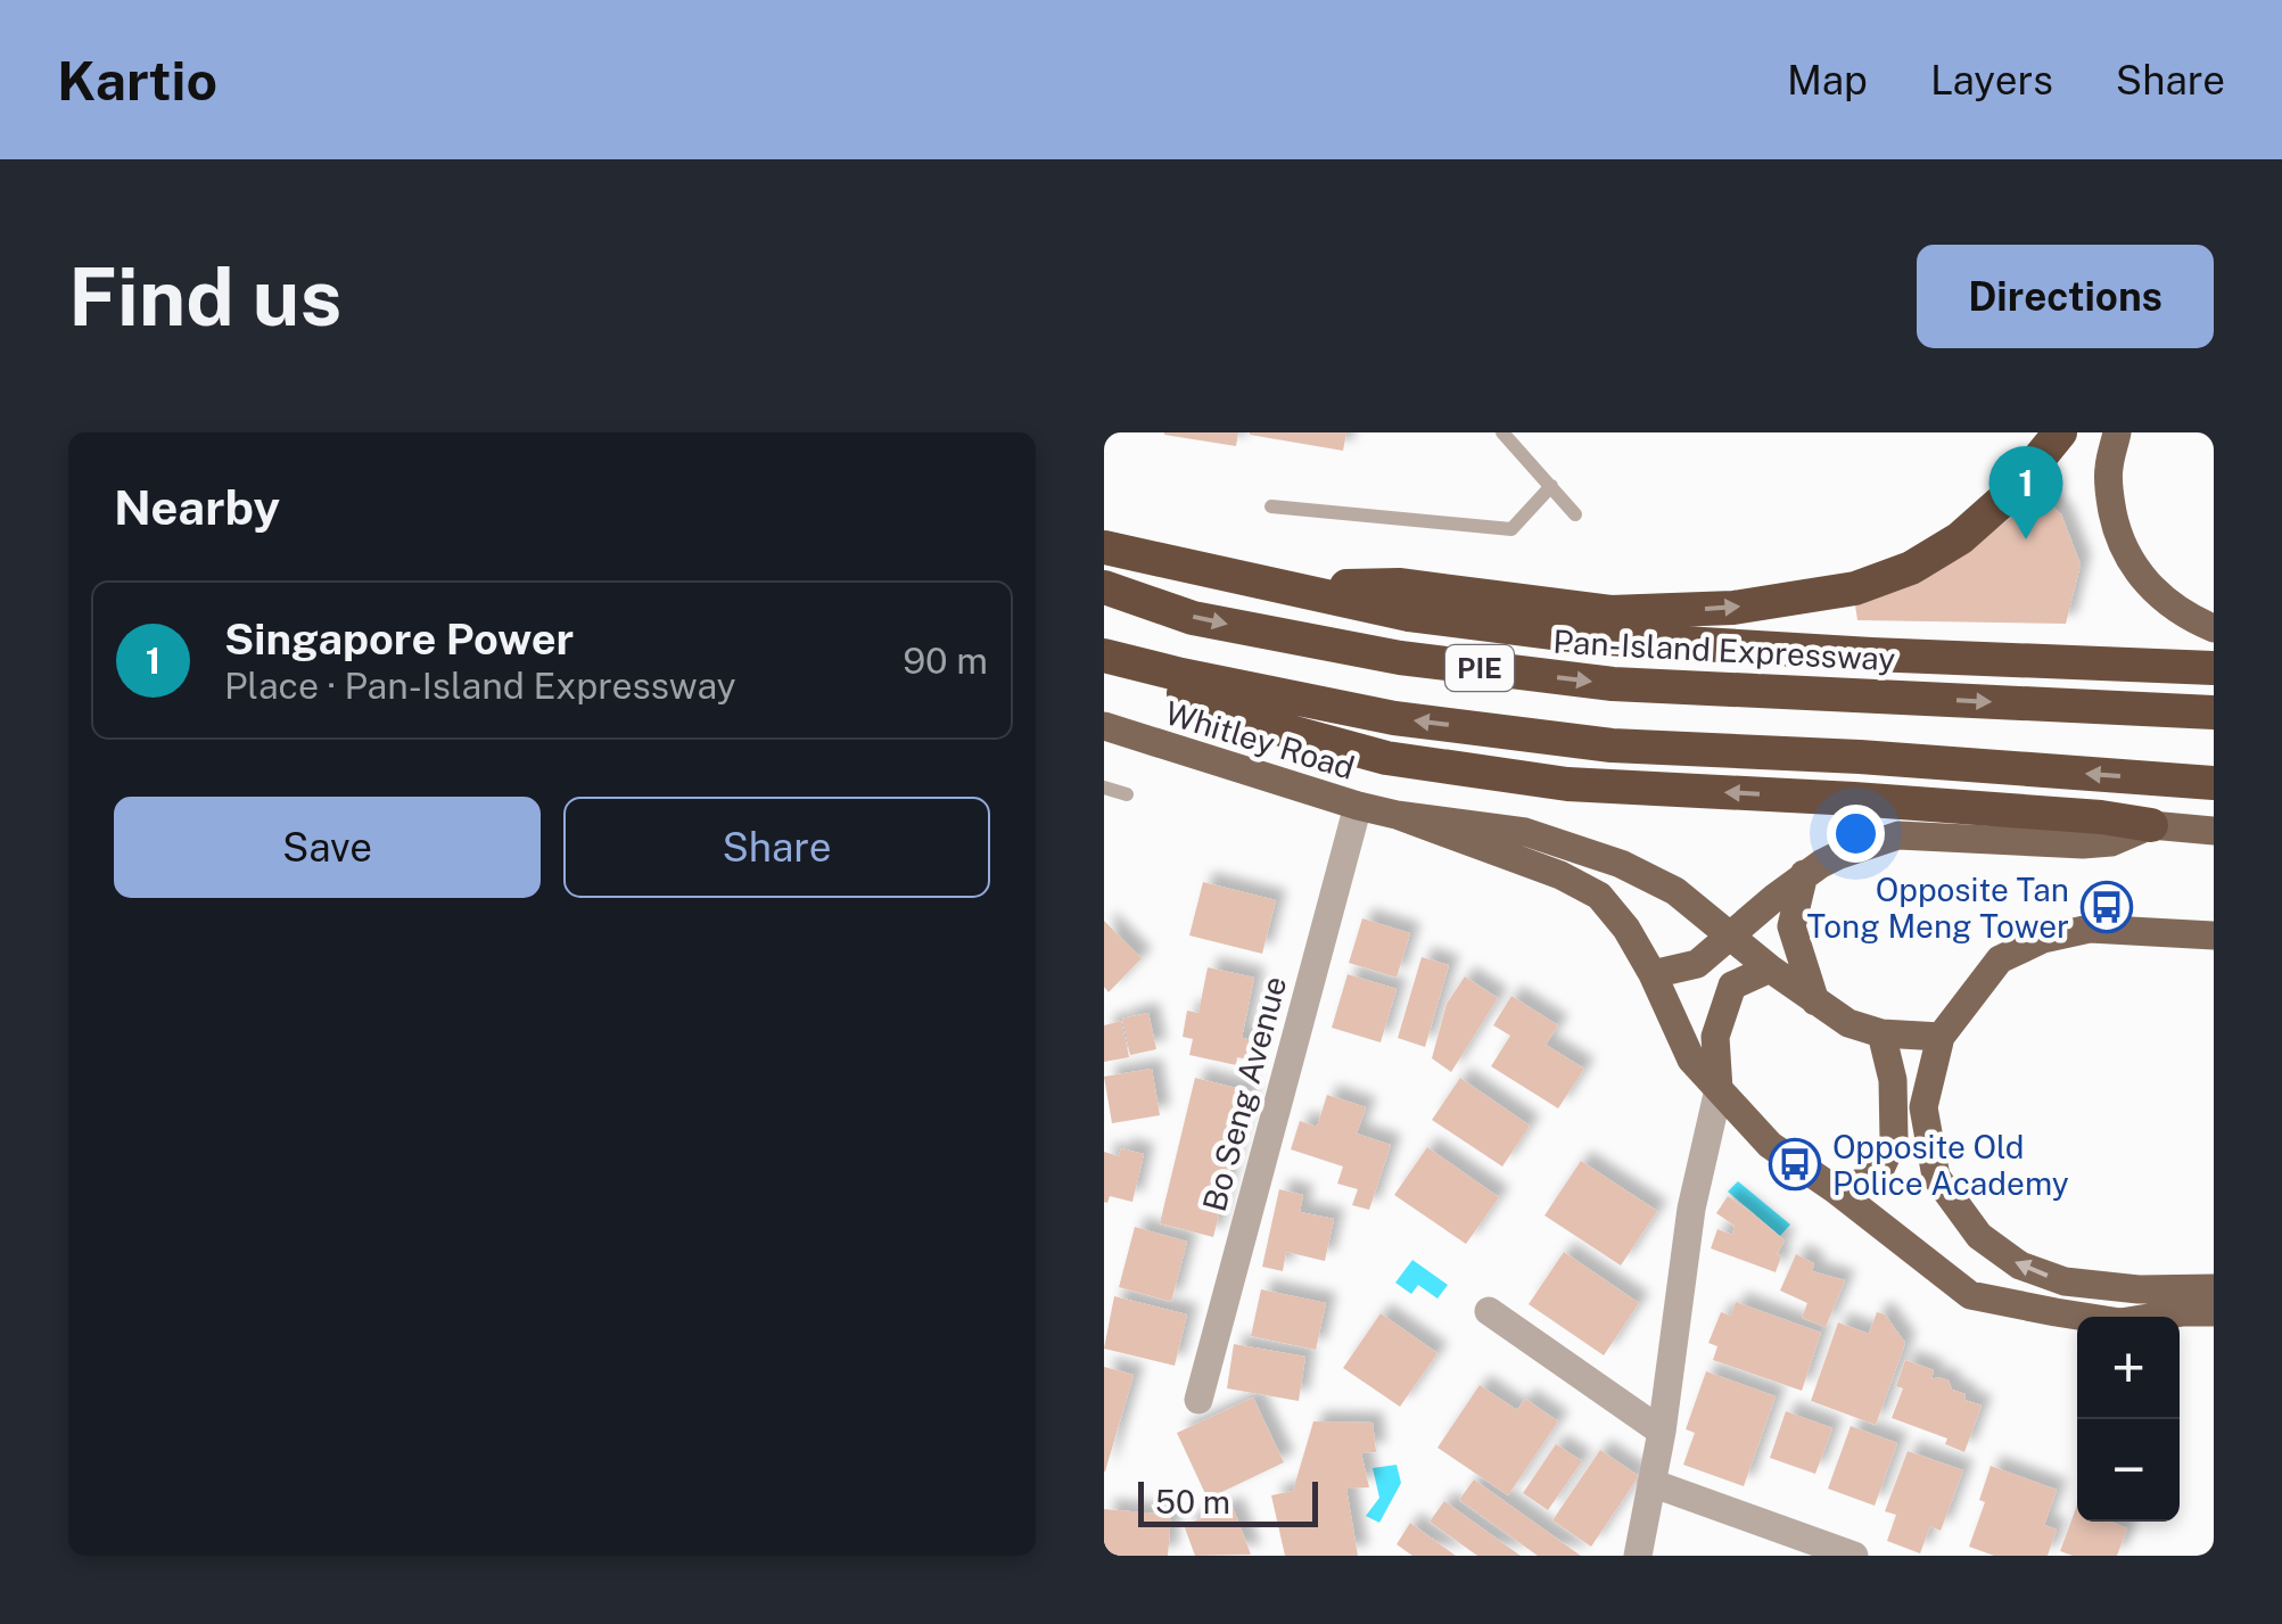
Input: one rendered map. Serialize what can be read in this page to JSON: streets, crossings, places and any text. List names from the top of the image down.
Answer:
{
  "streets": {
    "highway": ["Pan-Island Expressway", "PIE"],
    "main road": ["Whitley Road"],
    "street": ["Bo Seng Avenue"]
  },
  "crossings": [
    ["Whitley Road", "Bo Seng Avenue"]
  ],
  "places": {
    "bus stop": ["Opposite Tan Tong Meng Tower", "Opposite Old Police Academy"]
  },
  "scale_bar": "50 m",
  "page": {
    "header": "Kartio",
    "nav": ["Map", "Layers", "Share"],
    "buttons": [
      "Directions",
      ["Save", "Share"]
    ],
    "title": "Find us",
    "heading": "Nearby",
    "pins": "1",
    "list": [
      {
        "mark": "1",
        "name": "Singapore Power",
        "note": "Place · Pan-Island Expressway",
        "value": "90 m"
      }
    ],
    "map_buttons": ["+", "−"],
    "scale": "50 m"
  }
}
